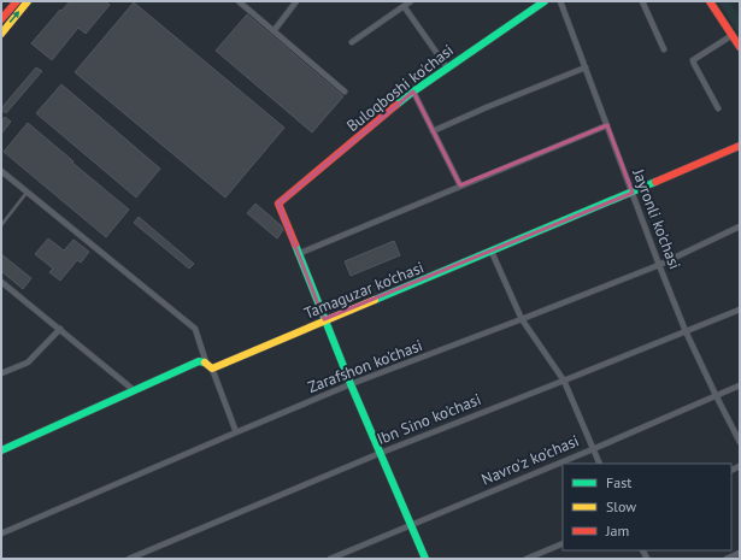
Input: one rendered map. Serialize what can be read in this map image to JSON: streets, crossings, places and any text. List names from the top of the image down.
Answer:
{
  "streets": {
    "street": [
      "Buloqboshi ko'chasi",
      "Jayronli ko'chasi",
      "Tamaguzar ko'chasi",
      "Zarafshon ko'chasi",
      "Ibn Sino ko'chasi",
      "Navro'z ko'chasi"
    ]
  },
  "crossings": [
    ["Jayronli ko'chasi", "Tamaguzar ko'chasi"],
    ["Jayronli ko'chasi", "Zarafshon ko'chasi"],
    ["Jayronli ko'chasi", "Ibn Sino ko'chasi"],
    ["Jayronli ko'chasi", "Navro'z ko'chasi"]
  ],
  "legend": ["Fast", "Slow", "Jam"]
}
